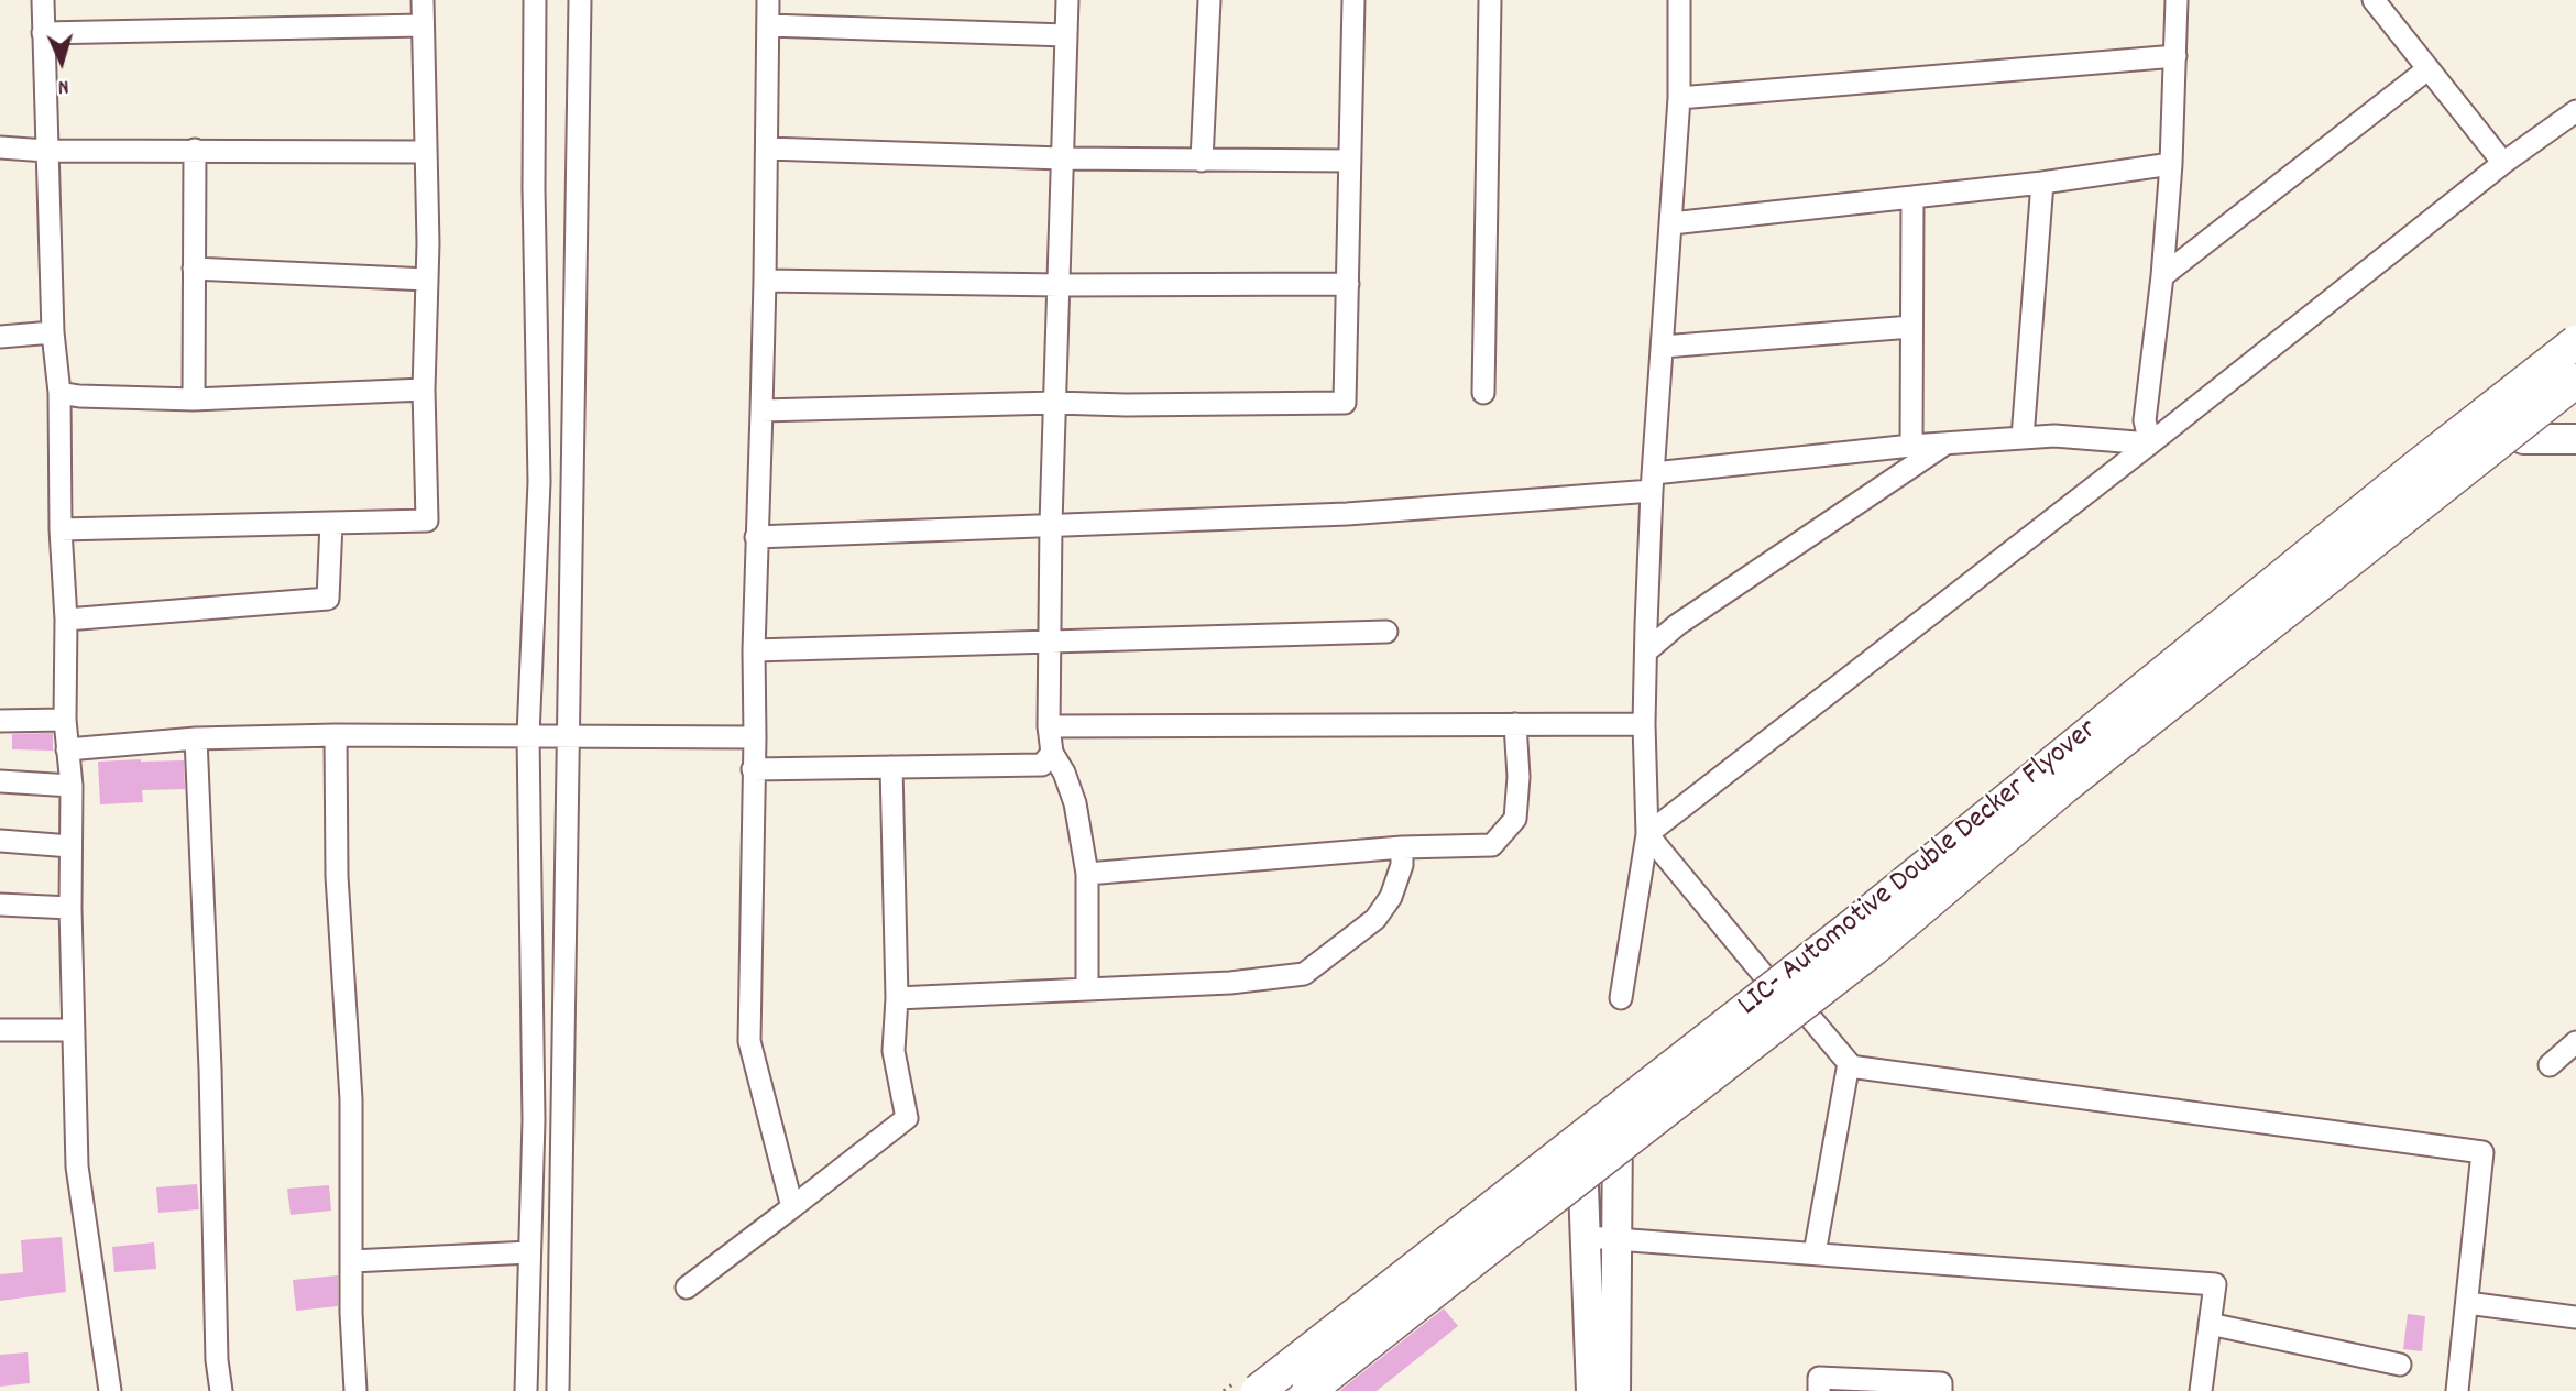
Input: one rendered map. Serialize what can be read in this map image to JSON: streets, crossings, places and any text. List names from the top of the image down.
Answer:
{
  "streets": {
    "main road": ["LIC- Automotive Double Decker Flyover"]
  },
  "north": "bottom"
}
